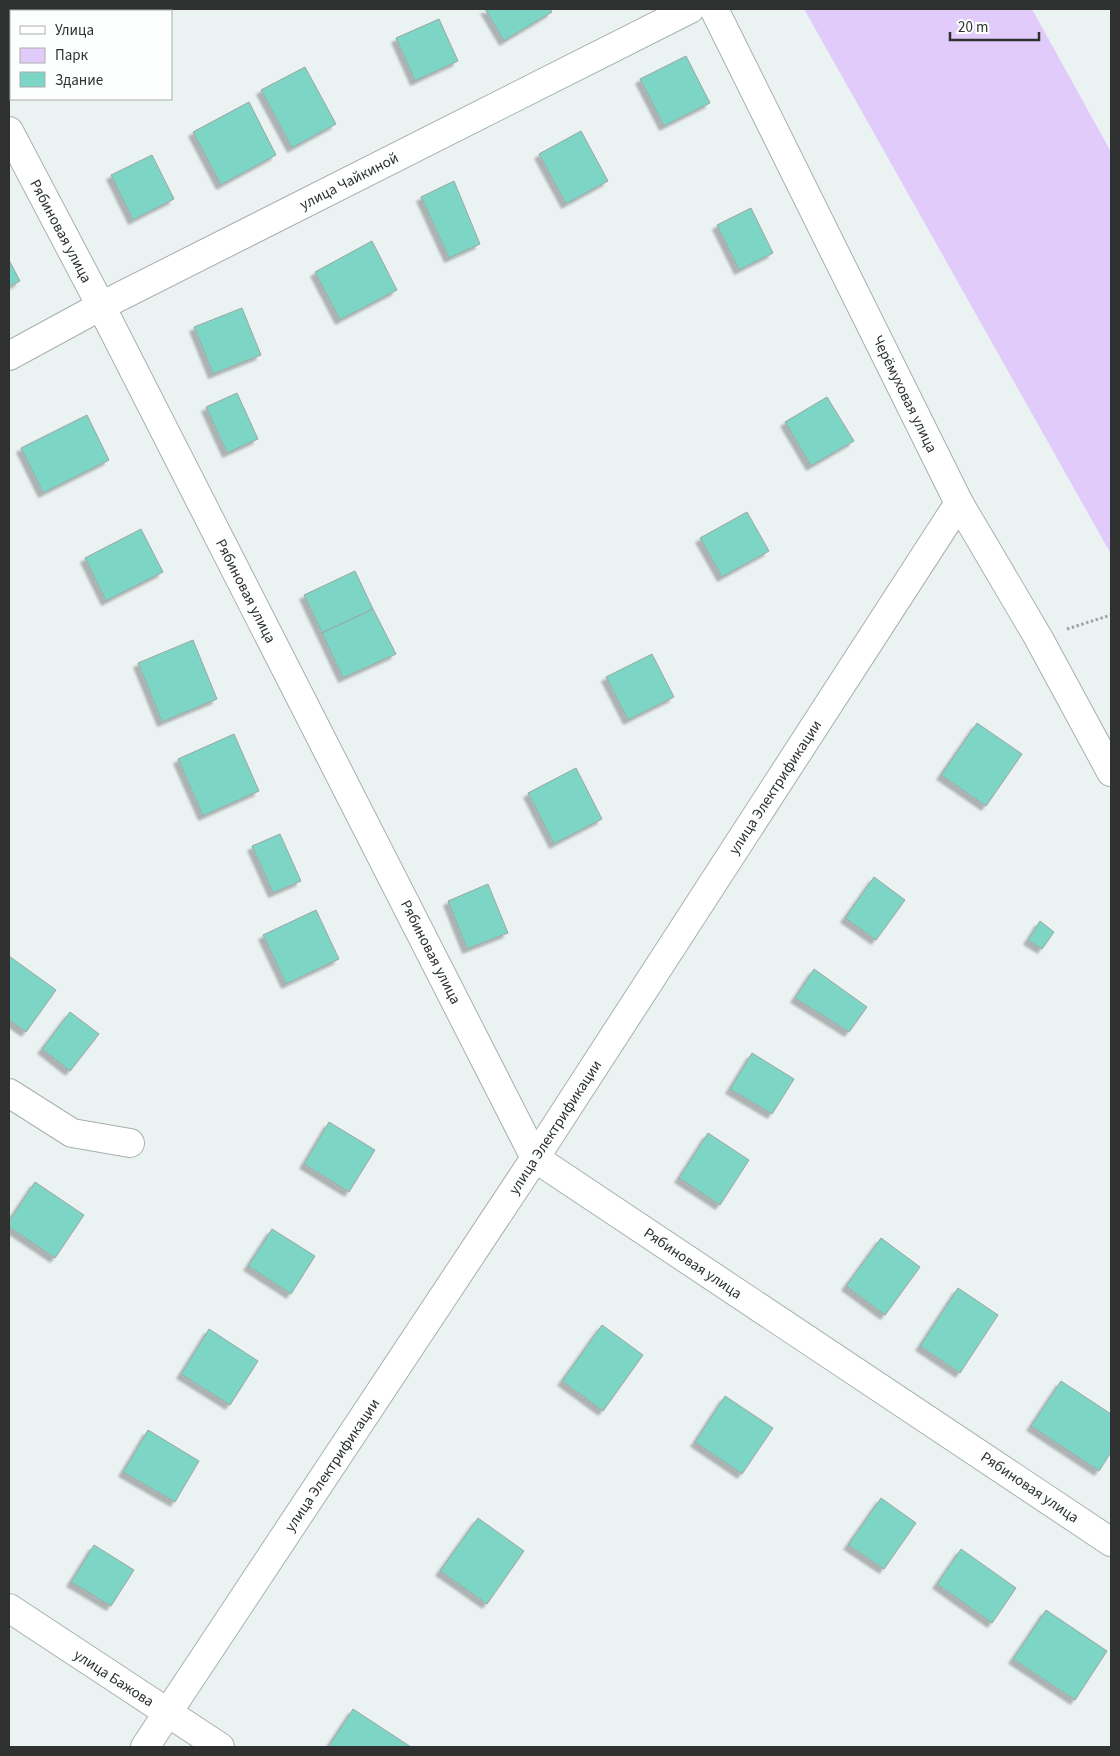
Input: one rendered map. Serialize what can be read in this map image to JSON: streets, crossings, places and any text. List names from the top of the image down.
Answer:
{
  "streets": {
    "street": [
      "улица Чайкиной",
      "Рябиновая улица",
      "Черёмуховая улица",
      "улица Электрификации",
      "улица Бажова"
    ]
  },
  "crossings": [
    ["улица Чайкиной", "Рябиновая улица"],
    ["Рябиновая улица", "улица Электрификации"],
    ["Черёмуховая улица", "улица Электрификации"],
    ["улица Электрификации", "улица Бажова"]
  ],
  "legend": ["Улица", "Парк", "Здание"],
  "scale_bar": "20 m"
}
